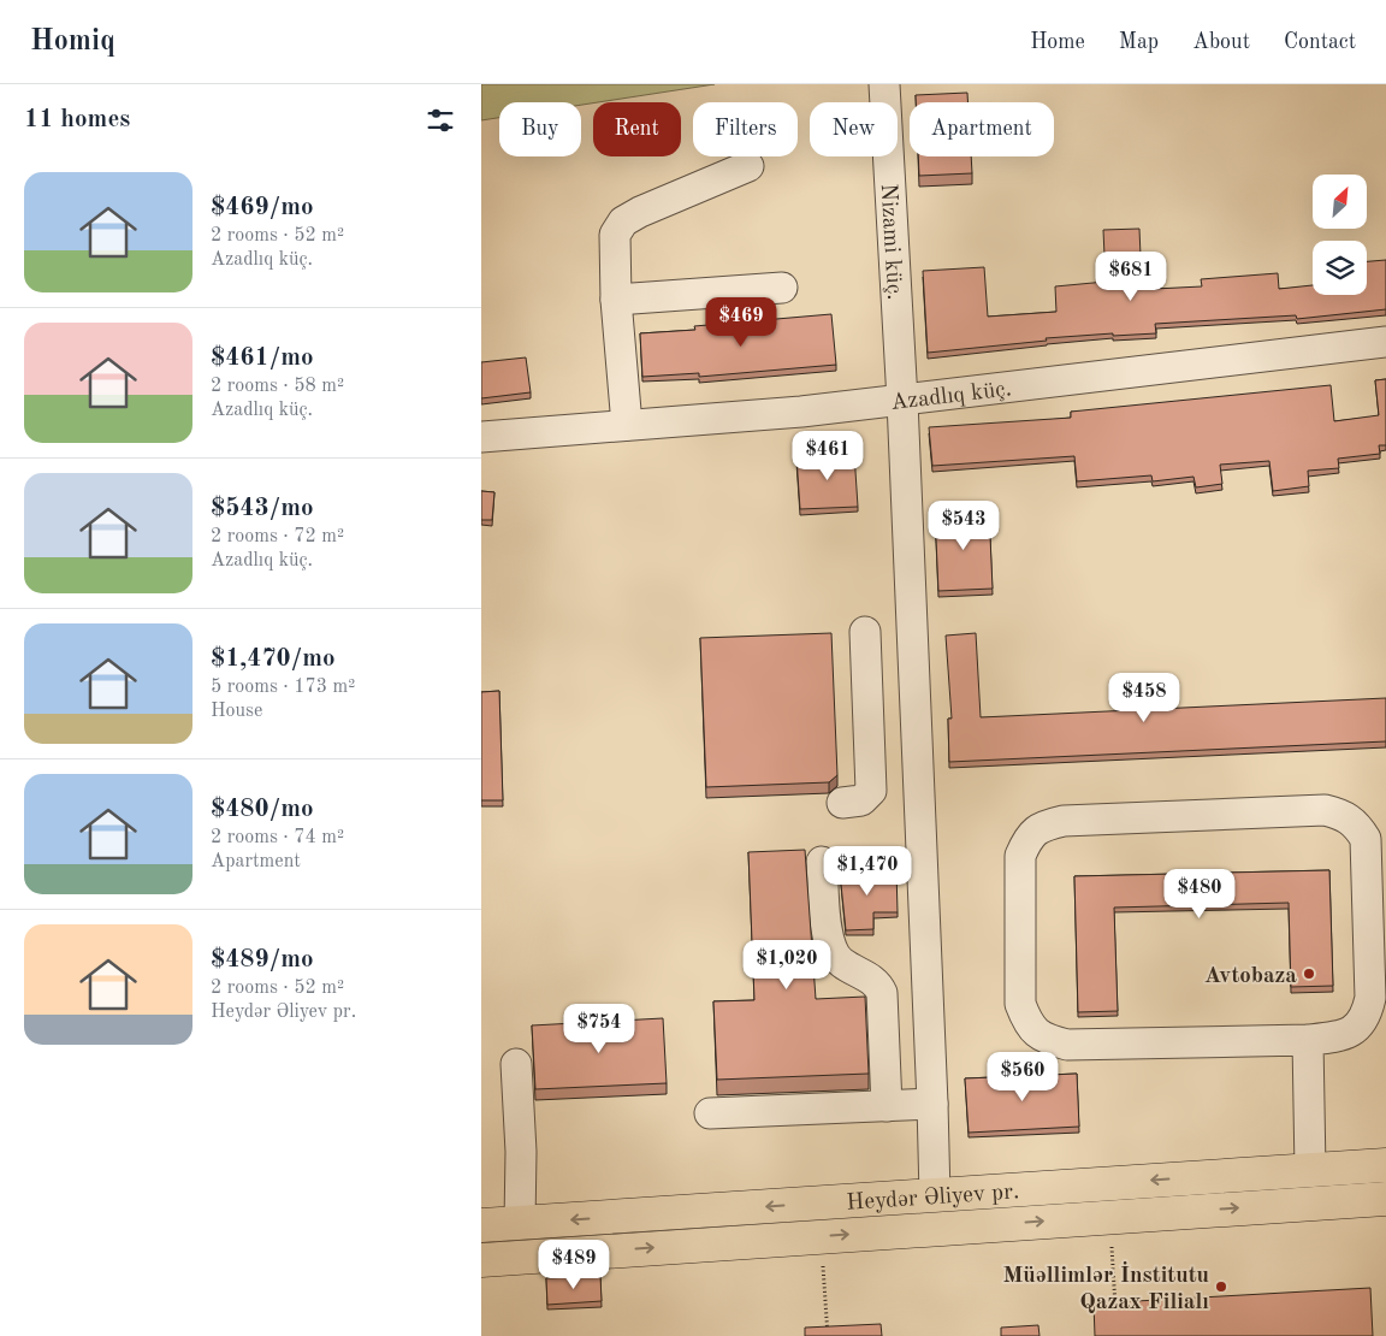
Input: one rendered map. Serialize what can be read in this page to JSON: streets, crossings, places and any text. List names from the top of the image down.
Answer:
{
  "streets": {
    "main road": ["Heydər Əliyev pr."],
    "street": ["Nizami küç.", "Azadlıq küç."]
  },
  "crossings": [
    ["Nizami küç.", "Azadlıq küç."],
    ["Nizami küç.", "Heydər Əliyev pr."]
  ],
  "places": ["Avtobaza", "Müəllimlər İnstitutu Qazax Filialı"],
  "north": "top right",
  "page": {
    "header": "Homiq",
    "nav": [
      "Home",
      "Map",
      "About",
      "Contact"
    ],
    "heading": "11 homes",
    "chip": [
      "Buy",
      "Rent",
      "Filters",
      "New",
      "Apartment"
    ],
    "list": [
      {
        "name": "$469/mo",
        "note": "2 rooms · 52 m² · Azadlıq küç."
      },
      {
        "name": "$461/mo",
        "note": "2 rooms · 58 m² · Azadlıq küç."
      },
      {
        "name": "$543/mo",
        "note": "2 rooms · 72 m² · Azadlıq küç."
      },
      {
        "name": "$1,470/mo",
        "note": "5 rooms · 173 m² · House"
      },
      {
        "name": "$480/mo",
        "note": "2 rooms · 74 m² · Apartment"
      },
      {
        "name": "$489/mo",
        "note": "2 rooms · 52 m² · Heydər Əliyev pr."
      }
    ],
    "price": [
      "$681",
      "$469",
      "$461",
      "$543",
      "$458",
      "$1,470",
      "$480",
      "$1,020",
      "$754",
      "$560",
      "$489"
    ]
  }
}
